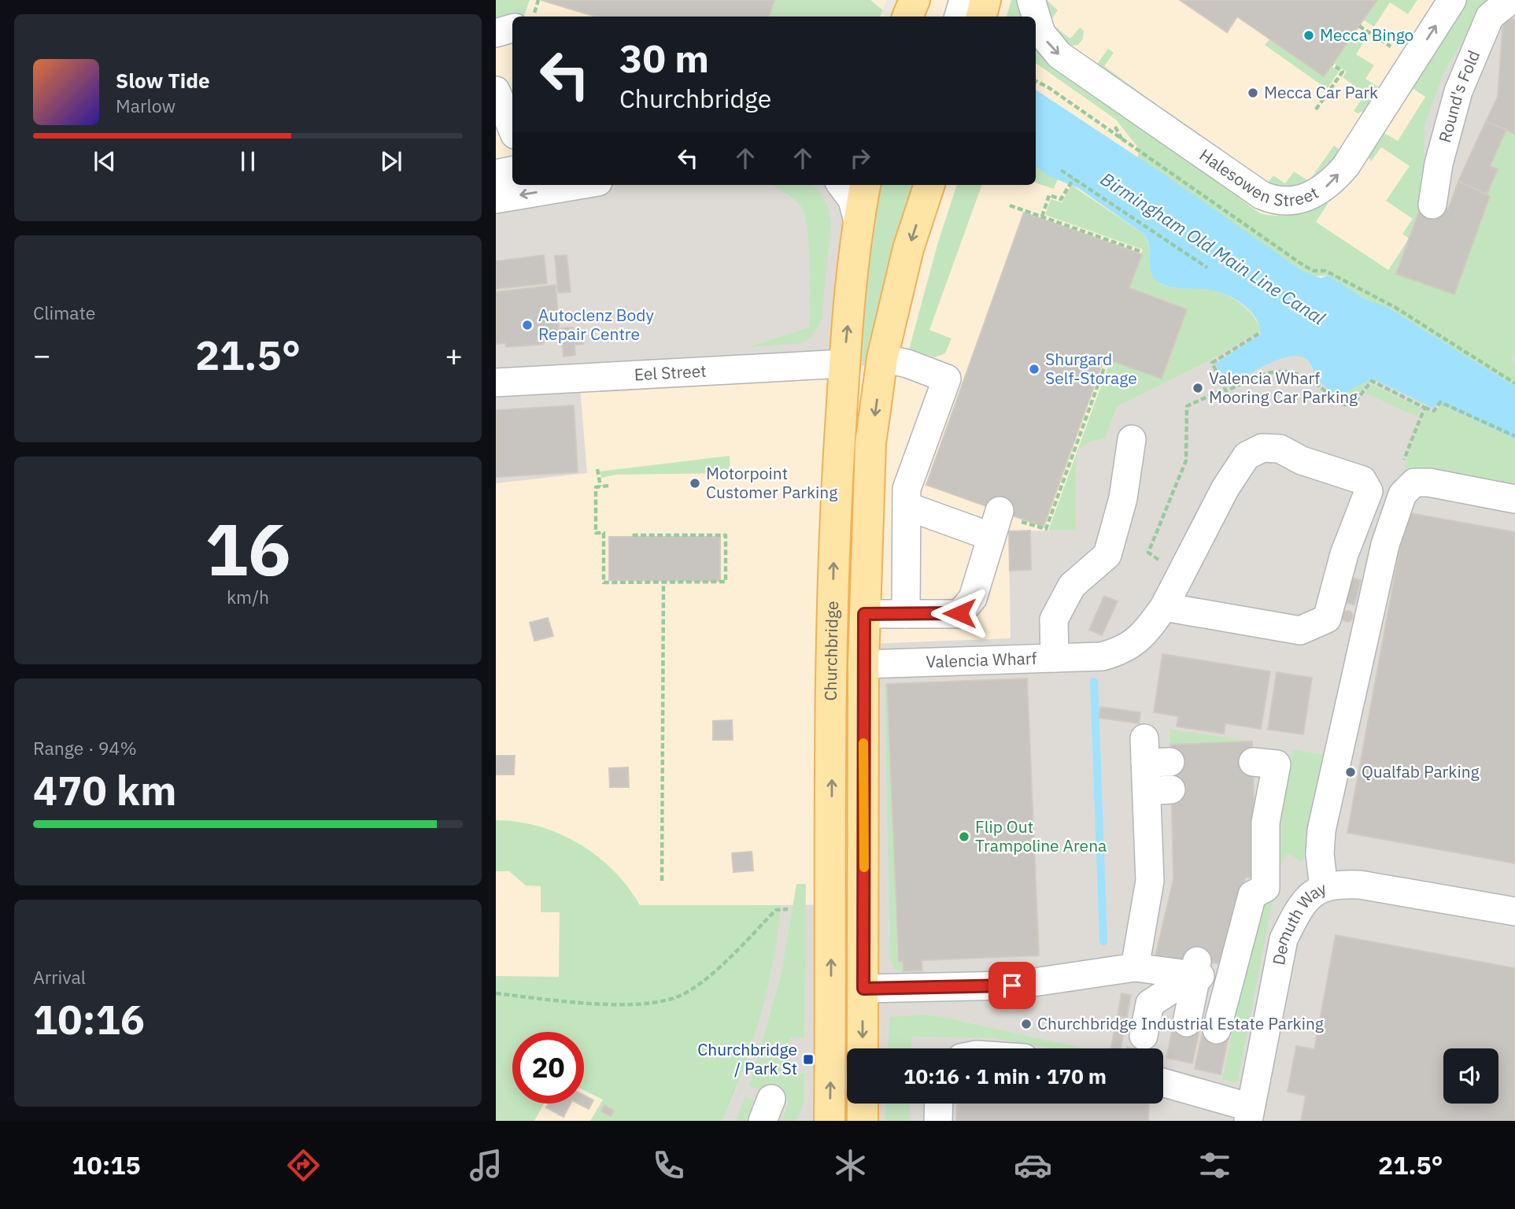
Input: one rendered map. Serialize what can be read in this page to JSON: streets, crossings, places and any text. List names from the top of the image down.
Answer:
{
  "streets": {
    "main road": ["Churchbridge"],
    "street": [
      "Round's Fold",
      "Halesowen Street",
      "Eel Street",
      "Valencia Wharf",
      "Demuth Way"
    ]
  },
  "crossings": [
    ["Eel Street", "Churchbridge"],
    ["Churchbridge", "Valencia Wharf"]
  ],
  "water": ["Birmingham Old Main Line Canal"],
  "places": {
    "other": [
      "Mecca Bingo",
      "Mecca Car Park",
      "Autoclenz Body Repair Centre",
      "Shurgard Self-Storage",
      "Valencia Wharf Mooring Car Parking",
      "Motorpoint Customer Parking",
      "Qualfab Parking",
      "Flip Out Trampoline Arena",
      "Churchbridge Industrial Estate Parking"
    ],
    "transit": ["Churchbridge / Park St"]
  },
  "page": {
    "turn": ["30 m", "Churchbridge"],
    "song": ["Slow Tide", "Marlow"],
    "tile": [
      "Climate",
      ["16", "km/h"],
      ["Range · 94%", "470 km"],
      ["Arrival", "10:16"]
    ],
    "heat": ["−", "21.5°", "+"],
    "limit": "20",
    "trip": "10:16 · 1 min · 170 m",
    "tabs": ["10:15", "21.5°"]
  }
}
